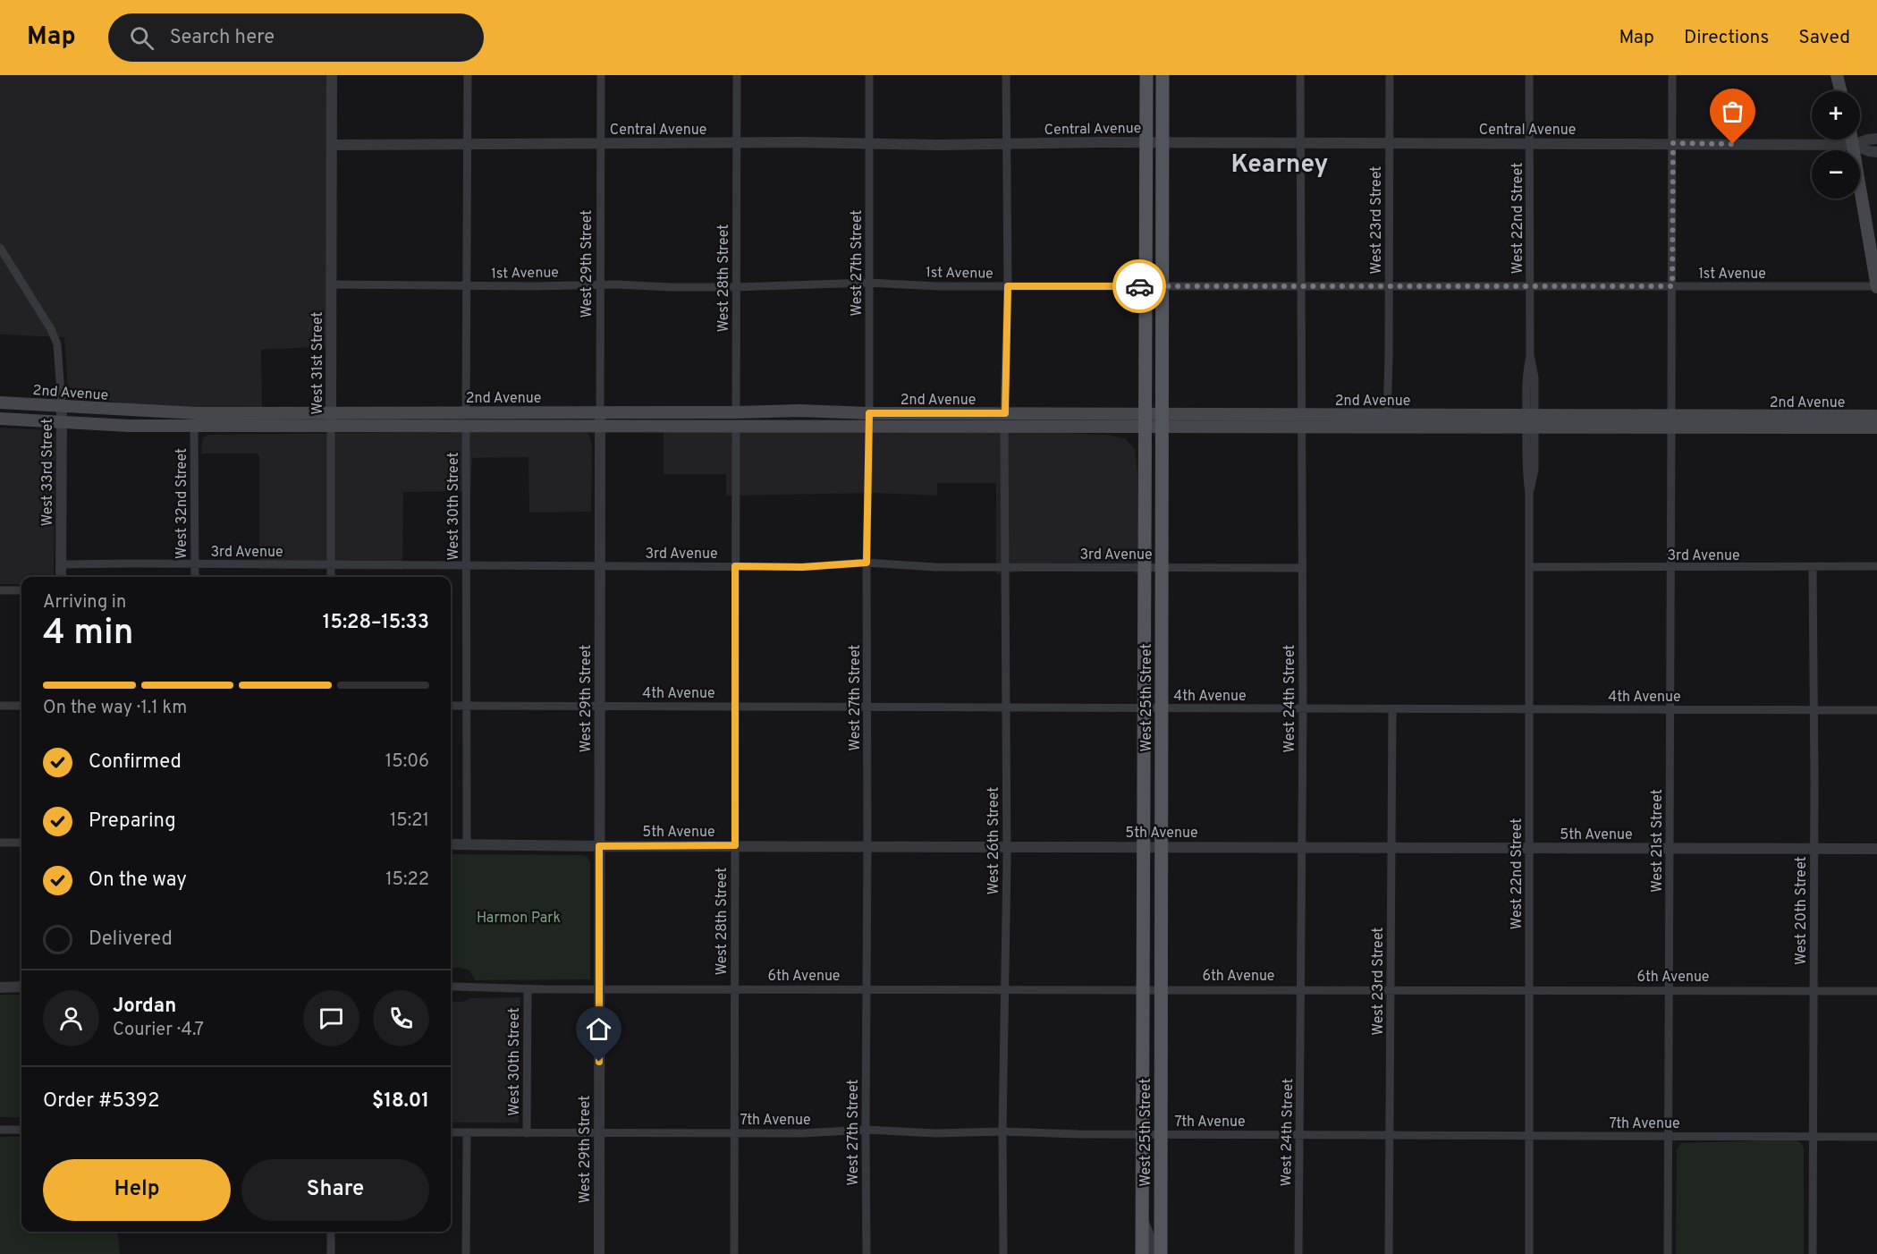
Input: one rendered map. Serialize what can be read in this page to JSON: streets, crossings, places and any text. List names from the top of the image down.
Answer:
{
  "streets": {
    "main road": ["2nd Avenue", "West 25th Street"],
    "street": [
      "Central Avenue",
      "West 22nd Street",
      "West 23rd Street",
      "West 27th Street",
      "West 29th Street",
      "1st Avenue",
      "West 28th Street",
      "West 31st Street",
      "West 33rd Street",
      "West 32nd Street",
      "West 30th Street",
      "3rd Avenue",
      "4th Avenue",
      "West 24th Street",
      "5th Avenue",
      "West 26th Street",
      "West 21st Street",
      "West 20th Street",
      "6th Avenue",
      "7th Avenue"
    ]
  },
  "crossings": [
    ["Central Avenue", "West 22nd Street"],
    ["Central Avenue", "West 23rd Street"],
    ["Central Avenue", "West 27th Street"],
    ["Central Avenue", "West 29th Street"],
    ["Central Avenue", "West 28th Street"],
    ["Central Avenue", "West 31st Street"],
    ["Central Avenue", "West 25th Street"],
    ["Central Avenue", "West 24th Street"],
    ["Central Avenue", "West 21st Street"],
    ["West 22nd Street", "1st Avenue"],
    ["West 22nd Street", "2nd Avenue"],
    ["West 22nd Street", "3rd Avenue"],
    ["West 22nd Street", "4th Avenue"],
    ["West 22nd Street", "5th Avenue"],
    ["West 22nd Street", "6th Avenue"],
    ["West 22nd Street", "7th Avenue"],
    ["West 23rd Street", "1st Avenue"],
    ["West 23rd Street", "2nd Avenue"],
    ["West 23rd Street", "4th Avenue"],
    ["West 23rd Street", "5th Avenue"],
    ["West 23rd Street", "6th Avenue"],
    ["West 23rd Street", "7th Avenue"],
    ["West 27th Street", "1st Avenue"],
    ["West 27th Street", "2nd Avenue"],
    ["West 27th Street", "3rd Avenue"],
    ["West 27th Street", "4th Avenue"],
    ["West 27th Street", "5th Avenue"],
    ["West 27th Street", "6th Avenue"],
    ["West 27th Street", "7th Avenue"],
    ["West 29th Street", "1st Avenue"],
    ["West 29th Street", "2nd Avenue"],
    ["West 29th Street", "3rd Avenue"],
    ["West 29th Street", "4th Avenue"],
    ["West 29th Street", "5th Avenue"],
    ["West 29th Street", "6th Avenue"],
    ["West 29th Street", "7th Avenue"],
    ["1st Avenue", "West 28th Street"],
    ["1st Avenue", "West 31st Street"],
    ["1st Avenue", "West 25th Street"],
    ["1st Avenue", "West 24th Street"],
    ["1st Avenue", "West 21st Street"],
    ["West 28th Street", "2nd Avenue"],
    ["West 28th Street", "3rd Avenue"],
    ["West 28th Street", "4th Avenue"],
    ["West 28th Street", "5th Avenue"],
    ["West 28th Street", "6th Avenue"],
    ["West 28th Street", "7th Avenue"],
    ["West 31st Street", "2nd Avenue"],
    ["West 31st Street", "3rd Avenue"],
    ["2nd Avenue", "West 33rd Street"],
    ["2nd Avenue", "West 32nd Street"],
    ["2nd Avenue", "West 30th Street"],
    ["2nd Avenue", "West 25th Street"],
    ["2nd Avenue", "West 24th Street"],
    ["2nd Avenue", "West 26th Street"],
    ["2nd Avenue", "West 21st Street"],
    ["West 33rd Street", "3rd Avenue"],
    ["West 32nd Street", "3rd Avenue"],
    ["West 30th Street", "3rd Avenue"],
    ["West 30th Street", "4th Avenue"],
    ["West 30th Street", "5th Avenue"],
    ["West 30th Street", "6th Avenue"],
    ["West 30th Street", "7th Avenue"],
    ["3rd Avenue", "West 25th Street"],
    ["3rd Avenue", "West 24th Street"],
    ["3rd Avenue", "West 26th Street"],
    ["3rd Avenue", "West 21st Street"],
    ["3rd Avenue", "West 20th Street"],
    ["4th Avenue", "West 25th Street"],
    ["4th Avenue", "West 24th Street"],
    ["4th Avenue", "West 26th Street"],
    ["4th Avenue", "West 21st Street"],
    ["4th Avenue", "West 20th Street"],
    ["West 25th Street", "5th Avenue"],
    ["West 25th Street", "6th Avenue"],
    ["West 25th Street", "7th Avenue"],
    ["West 24th Street", "5th Avenue"],
    ["West 24th Street", "6th Avenue"],
    ["West 24th Street", "7th Avenue"],
    ["5th Avenue", "West 26th Street"],
    ["5th Avenue", "West 21st Street"],
    ["5th Avenue", "West 20th Street"],
    ["West 26th Street", "6th Avenue"],
    ["West 26th Street", "7th Avenue"],
    ["West 21st Street", "6th Avenue"],
    ["West 21st Street", "7th Avenue"],
    ["West 20th Street", "6th Avenue"],
    ["West 20th Street", "7th Avenue"]
  ],
  "districts": ["Kearney"],
  "parks": ["Harmon Park"],
  "page": {
    "header": "Map",
    "search": "Search here",
    "nav": ["Map", "Directions", "Saved"],
    "map_buttons": ["+", "−"],
    "heading": ["4 min", "Arriving in", "15:28–15:33"],
    "panel": [
      "Jordan",
      "Courier · 4.7",
      "Order #5392",
      "$18.01"
    ],
    "bar": "On the way · 1.1 km",
    "list": [
      ["Confirmed", "15:06"],
      ["Preparing", "15:21"],
      ["On the way", "15:22"],
      "Delivered"
    ],
    "buttons": ["Help", "Share"]
  }
}
